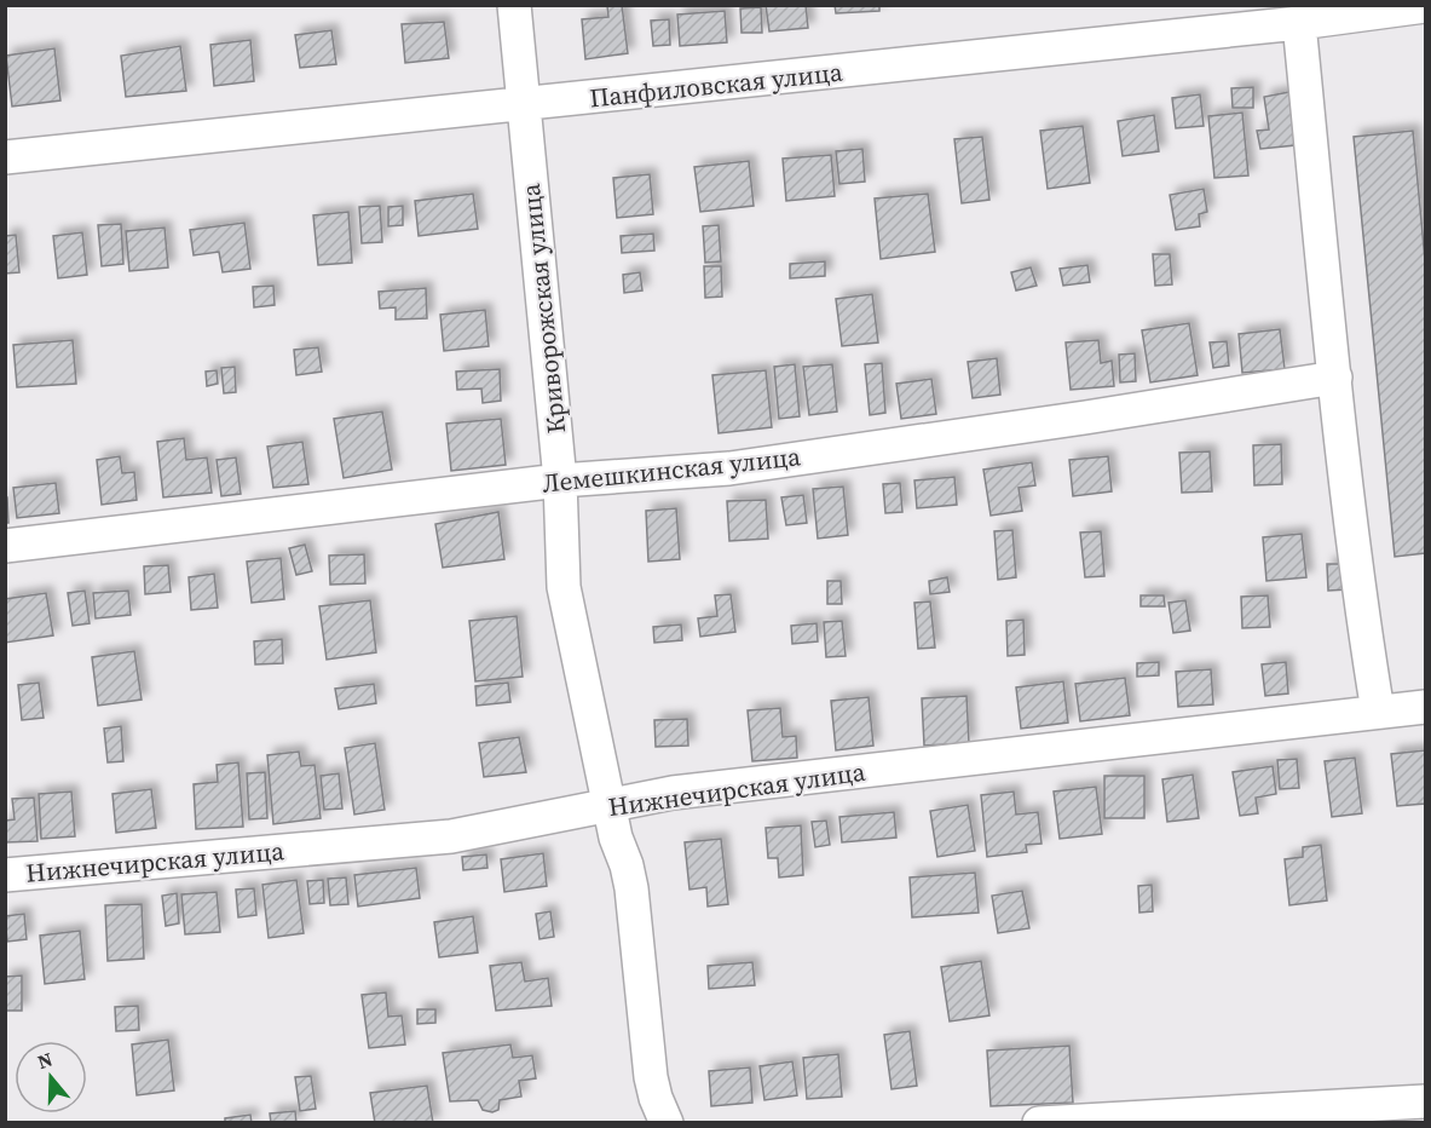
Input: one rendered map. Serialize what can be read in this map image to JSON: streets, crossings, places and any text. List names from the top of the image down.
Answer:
{
  "streets": {
    "street": [
      "Панфиловская улица",
      "Криворожская улица",
      "Лемешкинская улица",
      "Нижнечирская улица"
    ]
  },
  "crossings": [
    ["Панфиловская улица", "Криворожская улица"],
    ["Криворожская улица", "Лемешкинская улица"],
    ["Криворожская улица", "Нижнечирская улица"]
  ],
  "north": "top"
}
